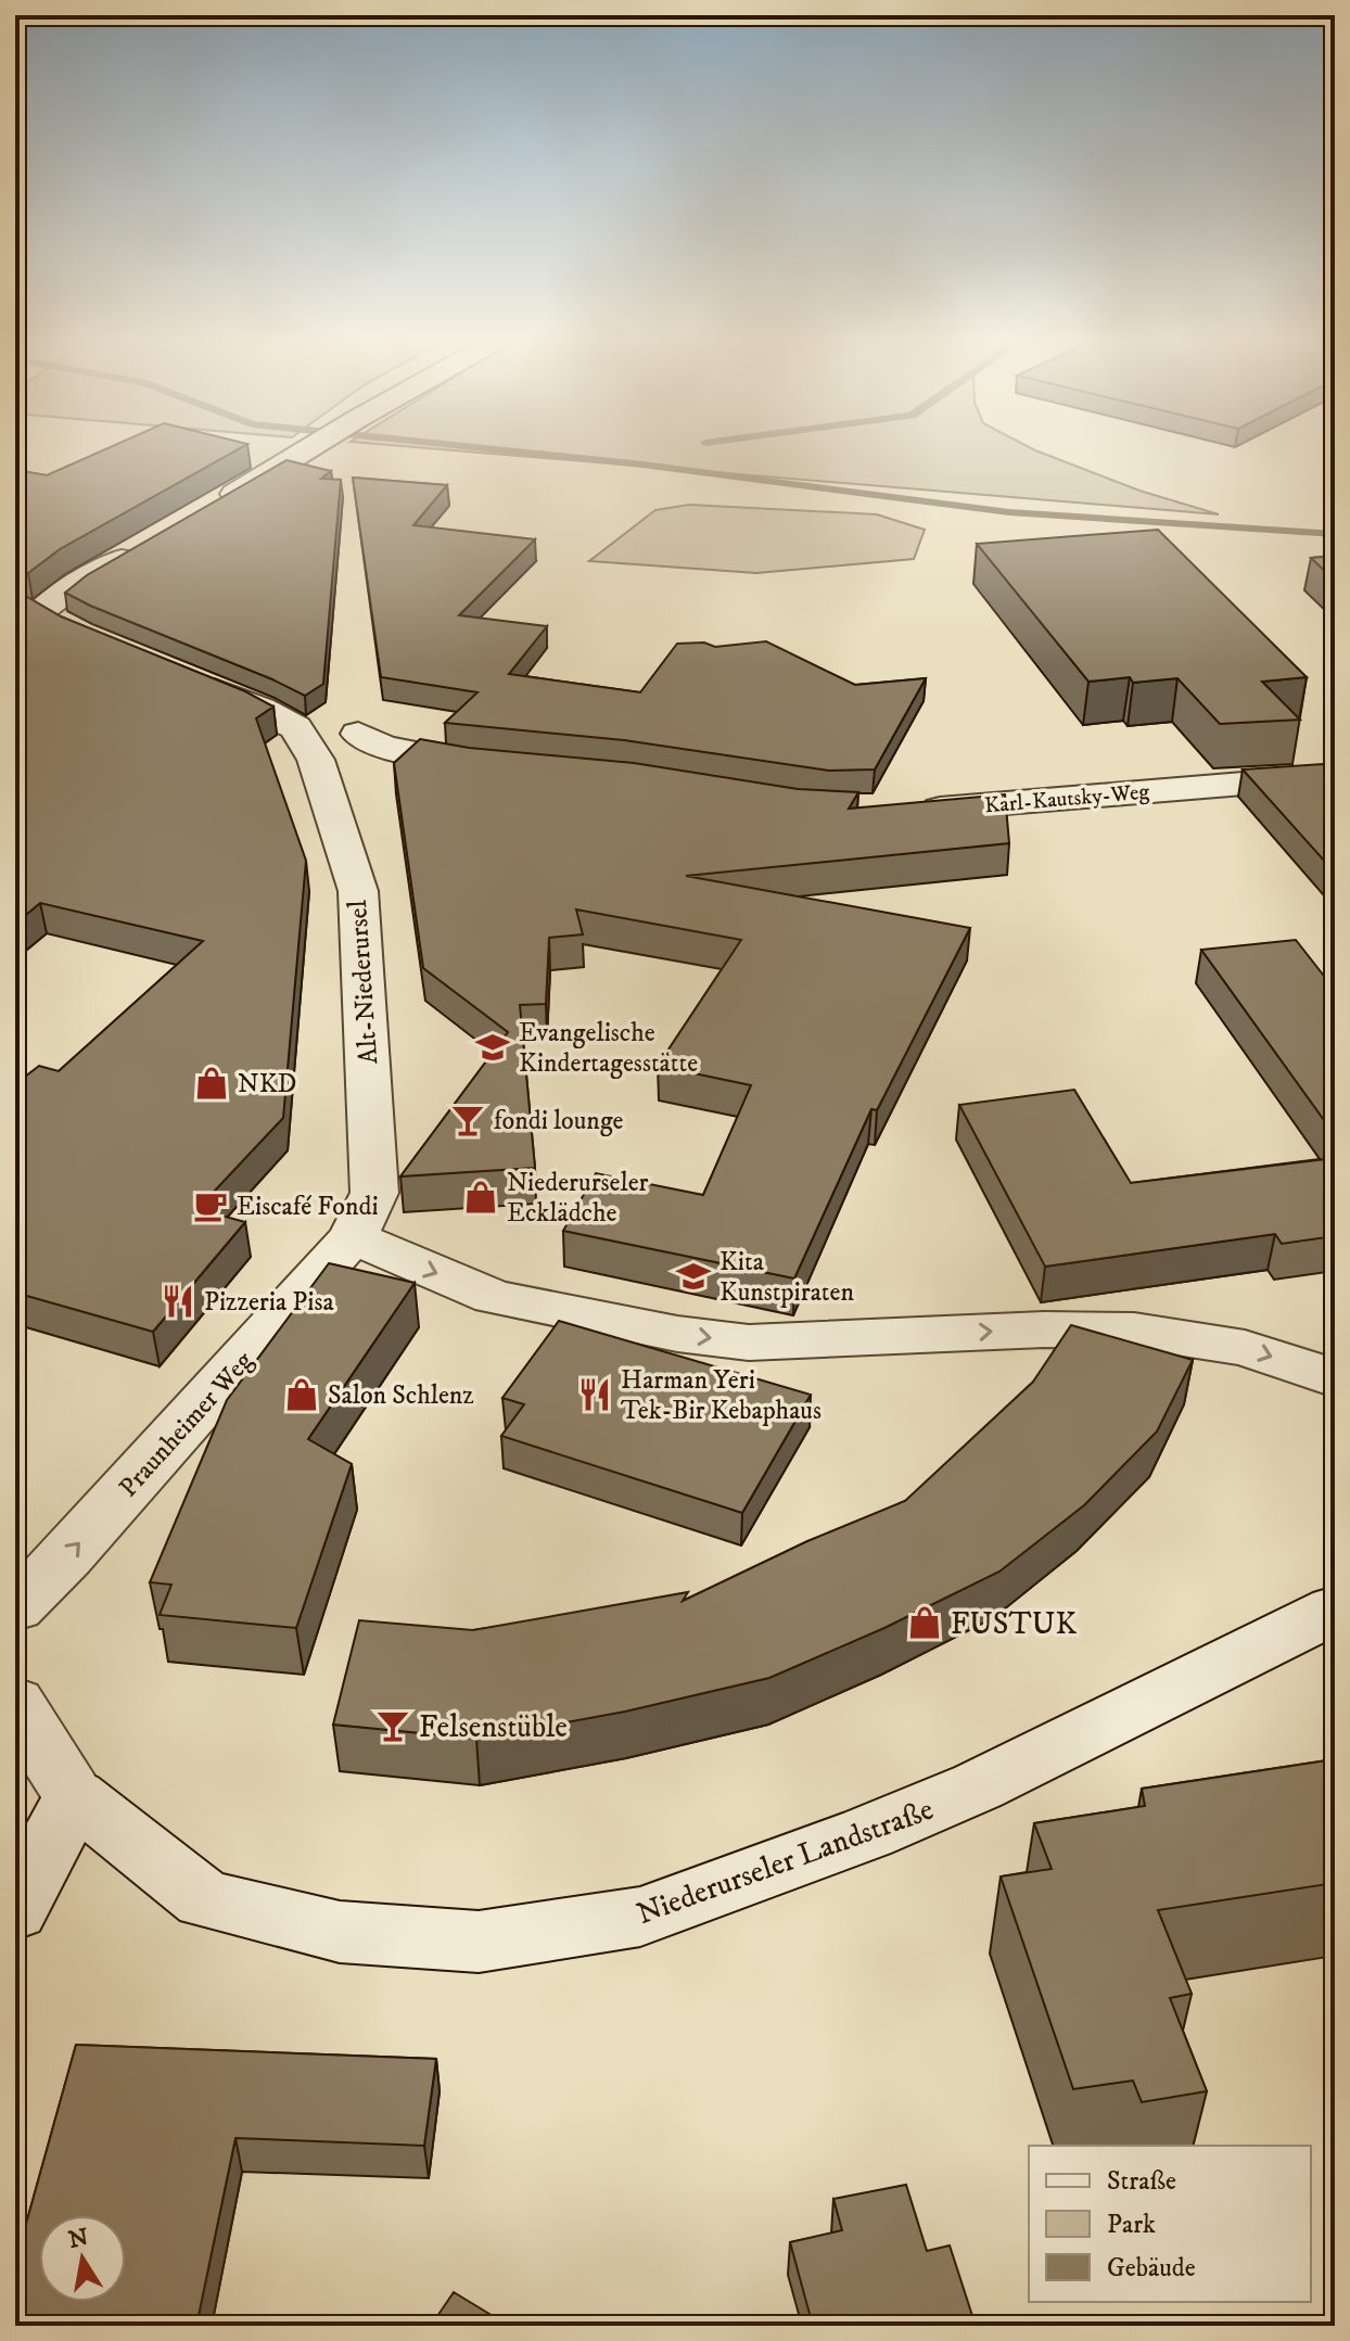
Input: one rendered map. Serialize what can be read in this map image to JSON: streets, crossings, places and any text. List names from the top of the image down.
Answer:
{
  "streets": {
    "street": [
      "Karl-Kautsky-Weg",
      "Alt-Niederursel",
      "Praunheimer Weg",
      "Niederurseler Landstraße"
    ]
  },
  "crossings": [
    ["Alt-Niederursel", "Praunheimer Weg"]
  ],
  "one_way": ["Praunheimer Weg"],
  "places": {
    "school or university": ["Evangelische Kindertagesstätte", "Kita Kunstpiraten"],
    "shop": [
      "NKD",
      "Niederurseler Ecklädche",
      "Salon Schlenz",
      "FUSTUK"
    ],
    "bar": ["fondi lounge", "Felsenstüble"],
    "cafe": ["Eiscafé Fondi"],
    "restaurant": ["Pizzeria Pisa", "Harman Yeri Tek-Bir Kebaphaus"]
  },
  "legend": ["Straße", "Park", "Gebäude"],
  "north": "top"
}
